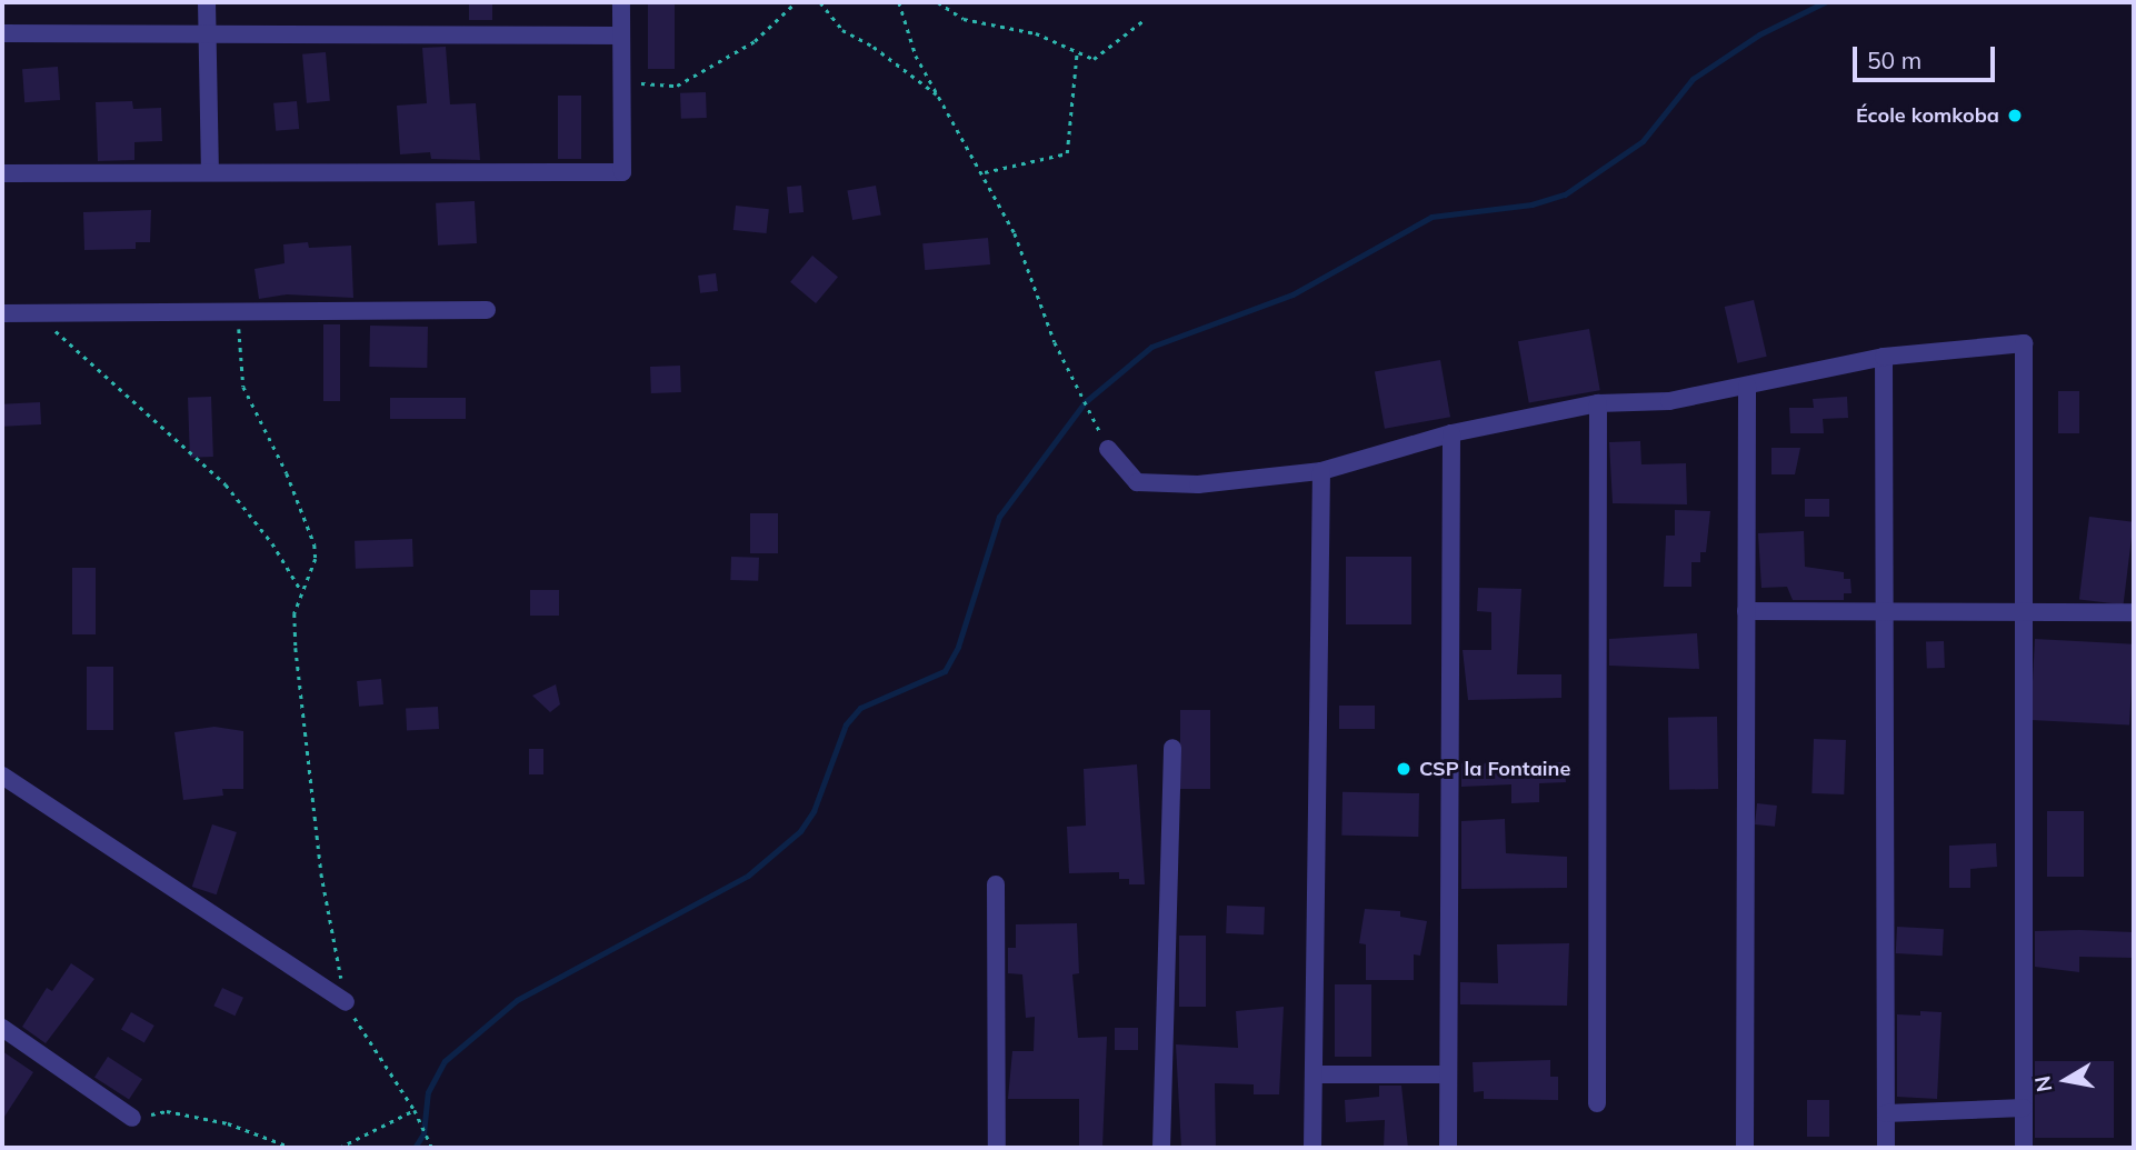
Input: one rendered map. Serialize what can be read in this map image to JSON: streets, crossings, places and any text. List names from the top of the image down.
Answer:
{
  "places": ["École komkoba", "CSP la Fontaine"],
  "scale_bar": "50 m",
  "north": "left"
}
